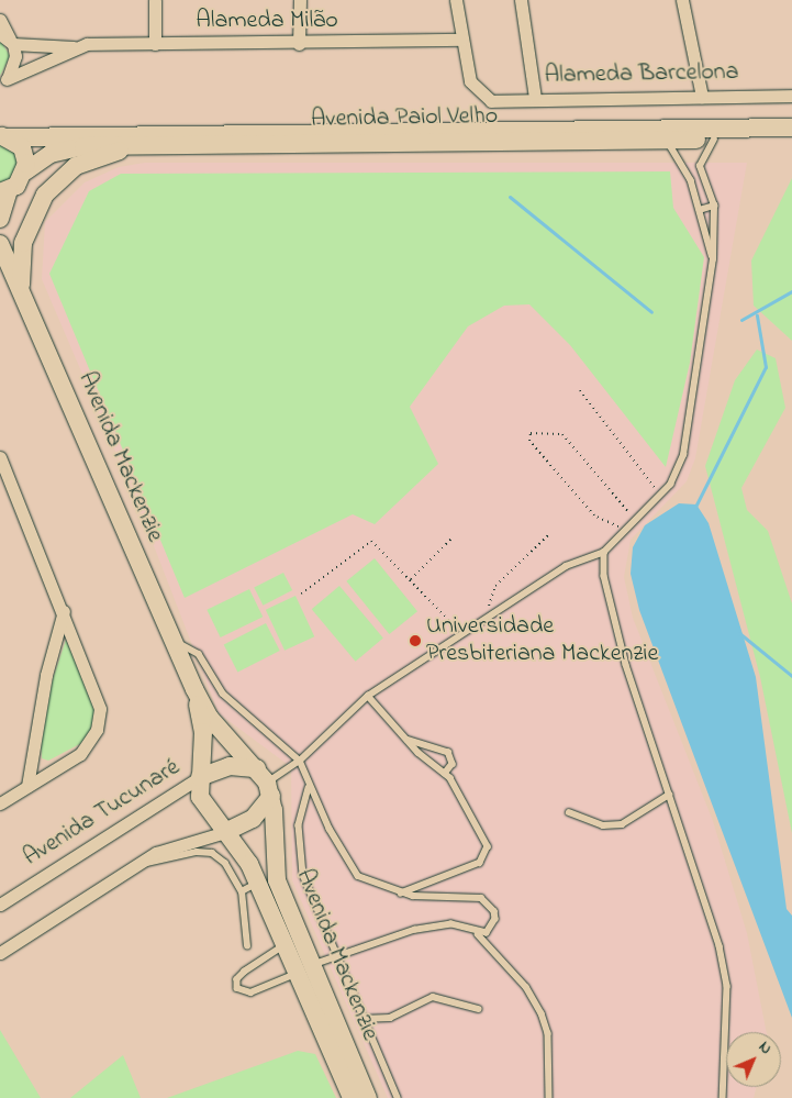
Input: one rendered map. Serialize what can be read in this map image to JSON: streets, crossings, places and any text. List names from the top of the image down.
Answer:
{
  "streets": {
    "main road": ["Avenida Paiol Velho", "Avenida Mackenzie"],
    "street": ["Alameda Milão", "Alameda Barcelona", "Avenida Tucunaré"]
  },
  "crossings": [
    ["Alameda Milão", "Alameda Barcelona"],
    ["Avenida Mackenzie", "Avenida Tucunaré"]
  ],
  "places": ["Universidade Presbiteriana Mackenzie"],
  "north": "top right"
}
